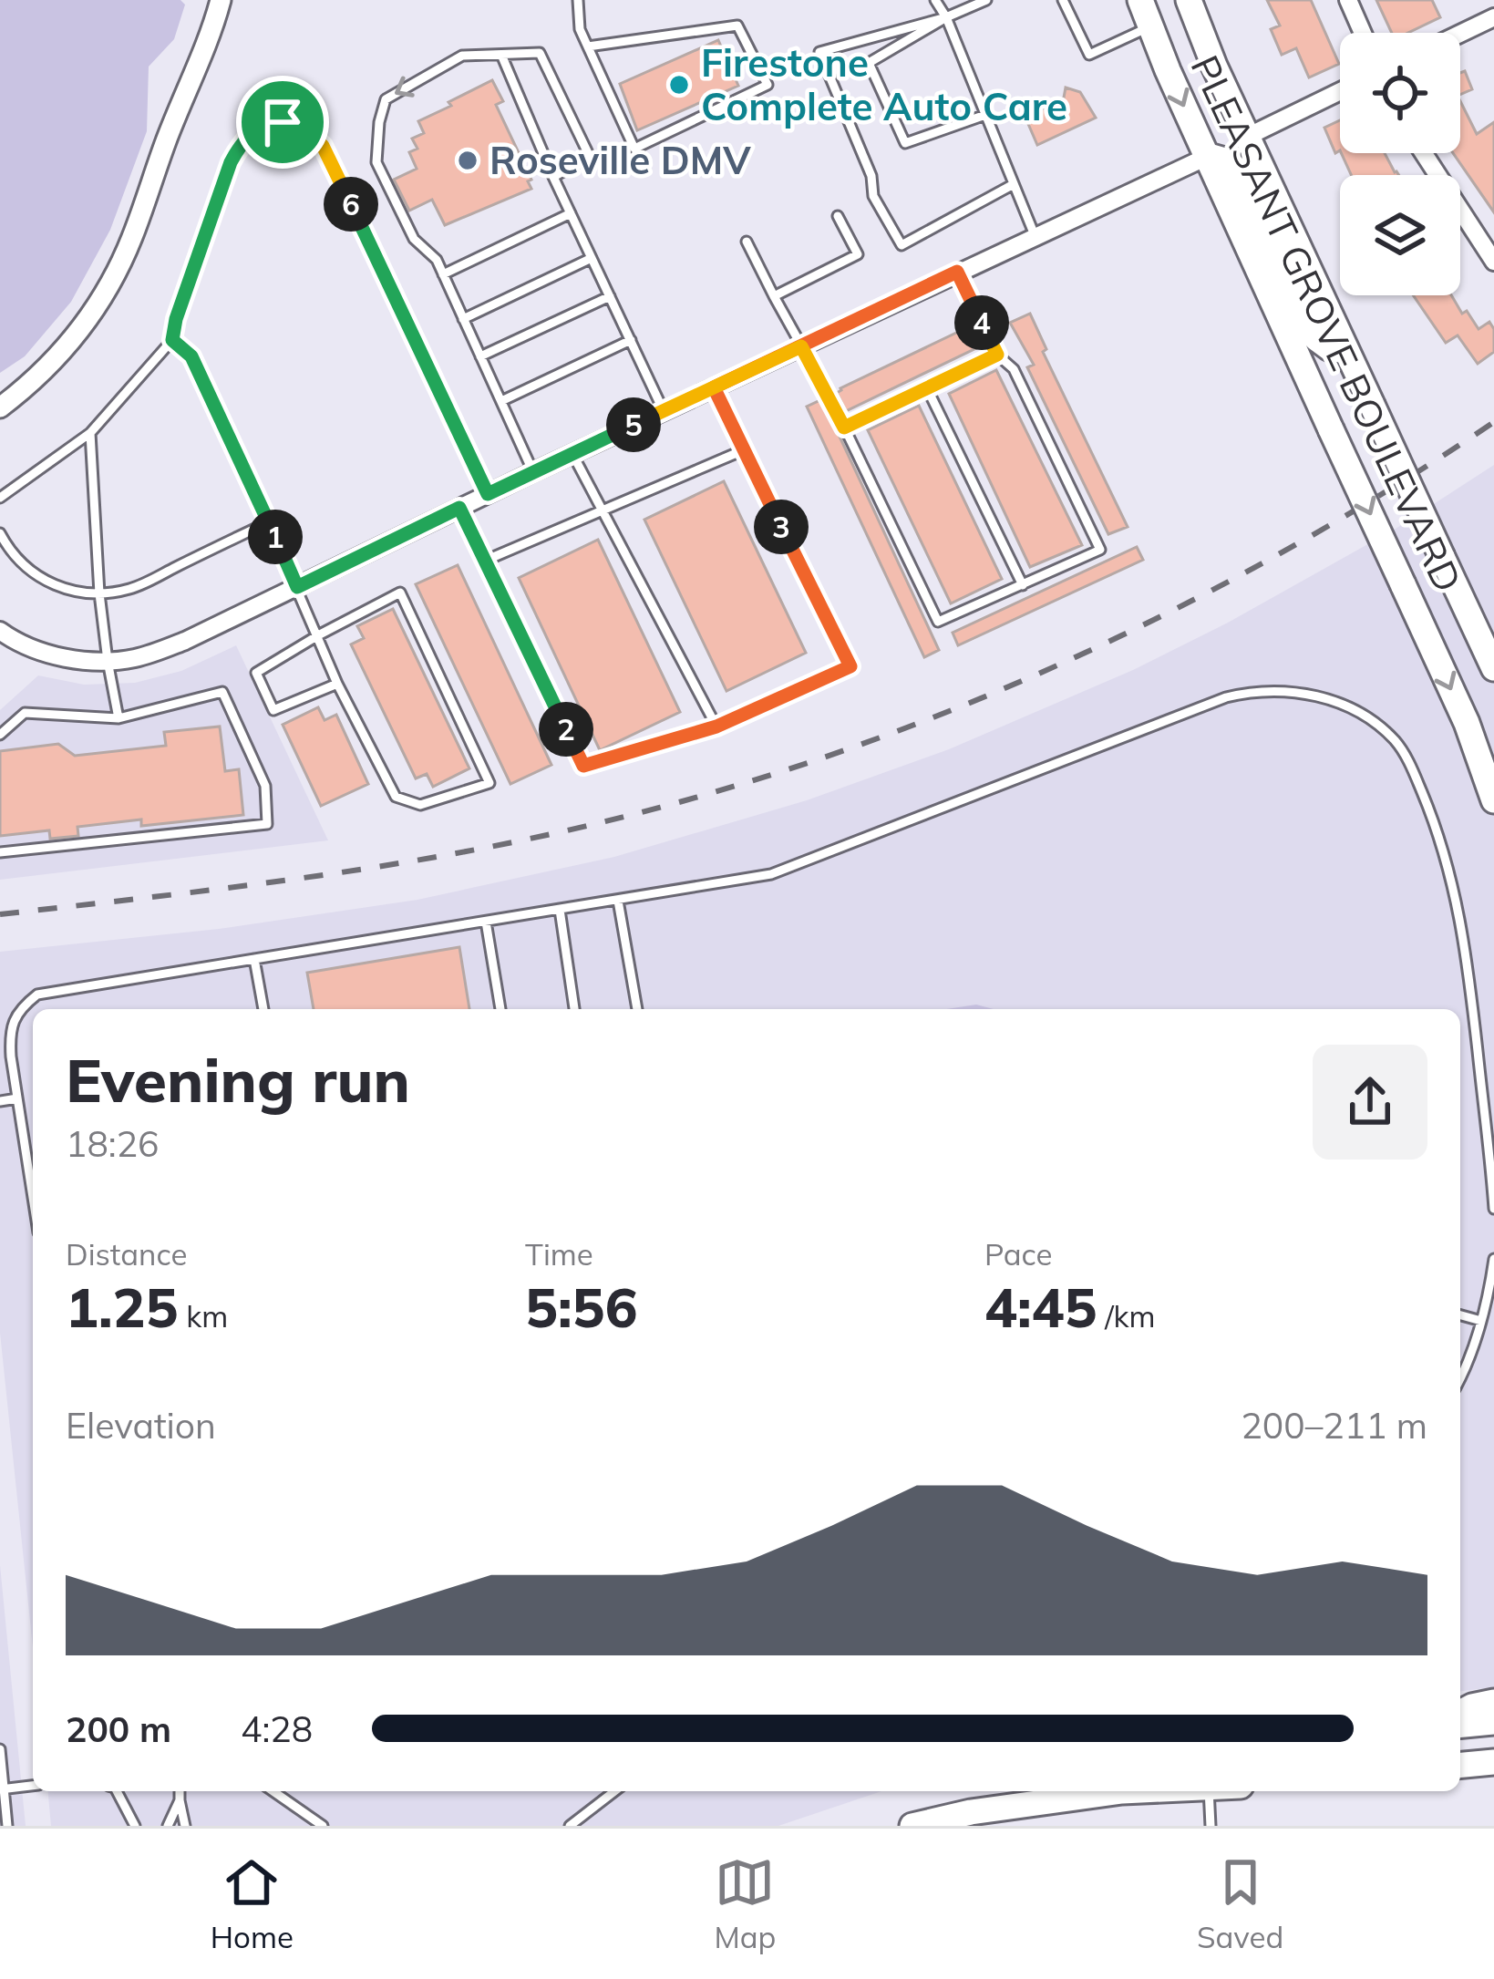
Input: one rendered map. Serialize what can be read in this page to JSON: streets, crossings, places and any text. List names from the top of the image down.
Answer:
{
  "streets": {
    "main road": ["PLEASANT GROVE BOULEVARD"]
  },
  "places": ["Firestone Complete Auto Care", "Roseville DMV"],
  "page": {
    "pins": [
      "6",
      "4",
      "5",
      "3",
      "1",
      "2"
    ],
    "heading": ["Evening run", "18:26"],
    "stats": [
      ["Distance", "1.25 km"],
      ["Time", "5:56"],
      ["Pace", "4:45 /km"]
    ],
    "chart": ["Elevation", "200–211 m"],
    "list": [
      {
        "name": "200 m",
        "note": "4:28"
      }
    ],
    "tabs": ["Home", "Map", "Saved"]
  }
}
